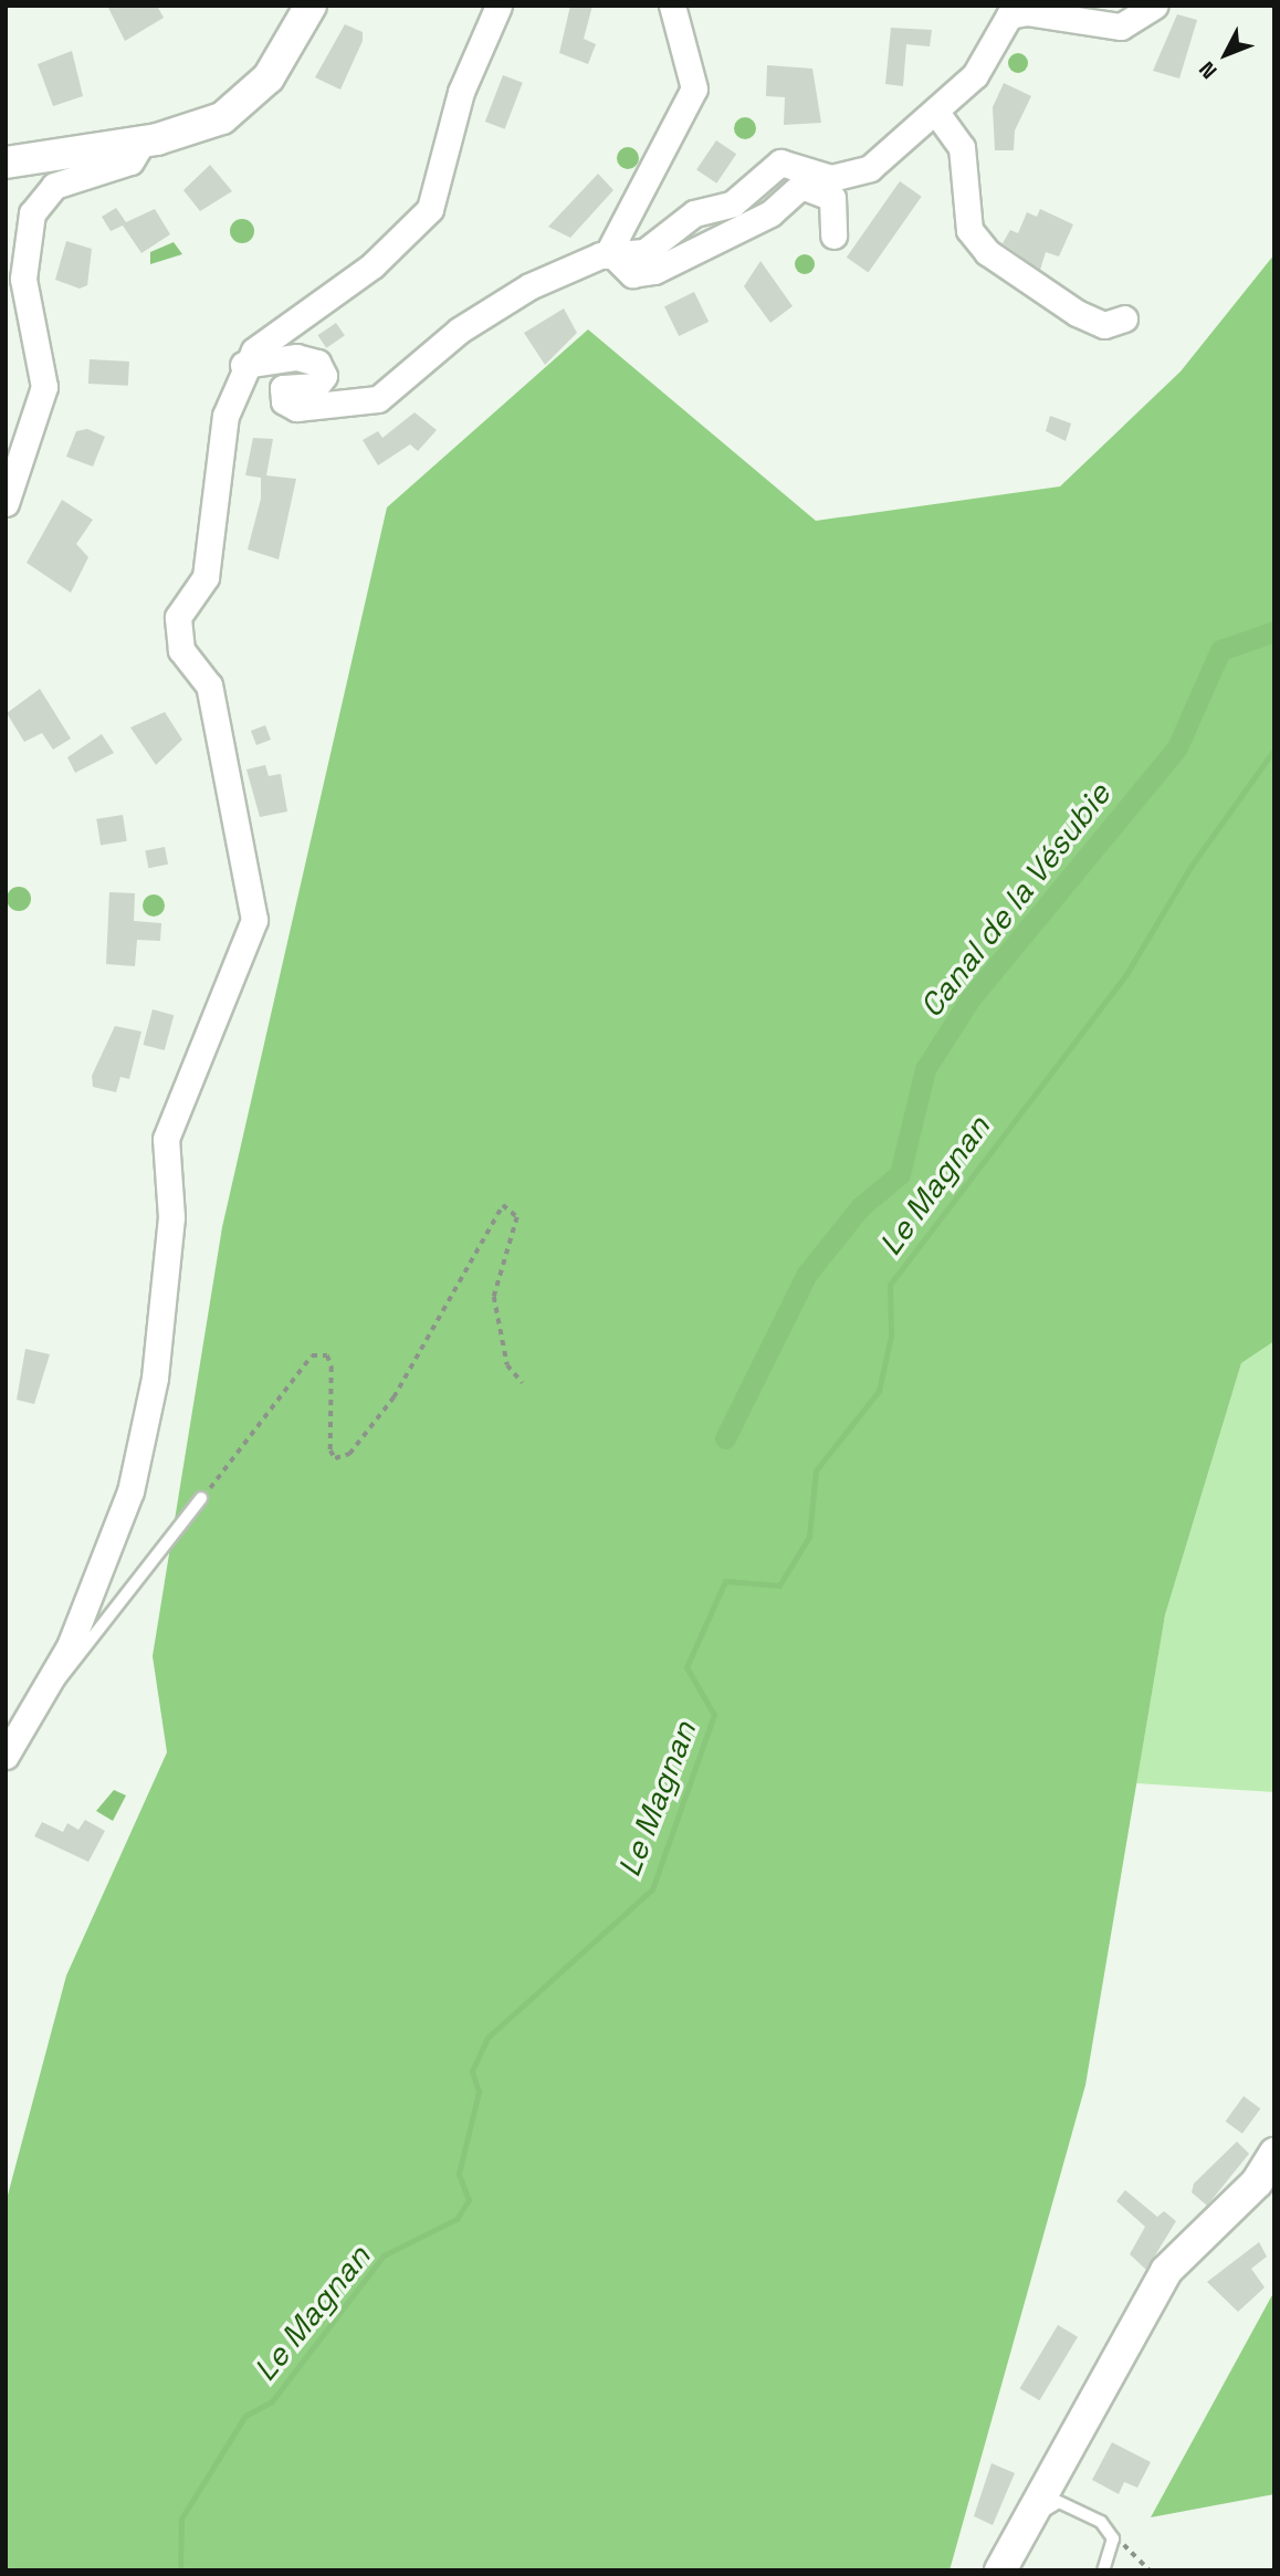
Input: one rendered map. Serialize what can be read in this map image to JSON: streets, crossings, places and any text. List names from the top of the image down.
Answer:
{
  "water": ["Canal de la Vésubie", "Le Magnan"],
  "north": "bottom left"
}
